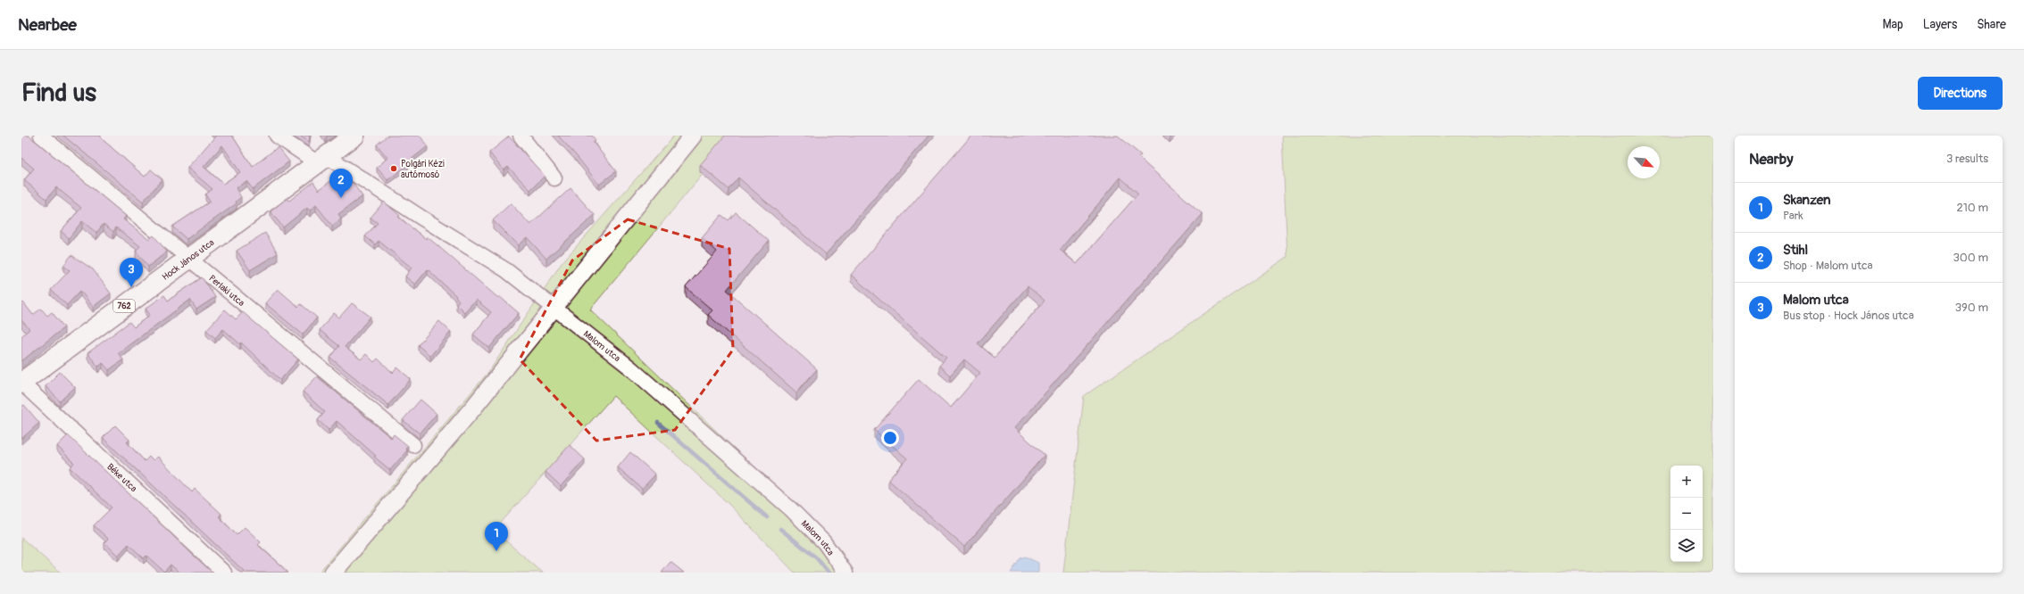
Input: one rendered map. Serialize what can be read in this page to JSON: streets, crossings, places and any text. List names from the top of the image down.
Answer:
{
  "streets": {
    "main road": ["Hock János utca", "762"],
    "street": ["Perlaki utca", "Malom utca", "Béke utca"]
  },
  "crossings": [
    ["Hock János utca", "Perlaki utca"],
    ["Hock János utca", "Malom utca"],
    ["Hock János utca", "Béke utca"]
  ],
  "places": ["Polgári Kézi autómosó"],
  "north": "bottom right",
  "page": {
    "header": "Nearbee",
    "nav": ["Map", "Layers", "Share"],
    "buttons": "Directions",
    "title": "Find us",
    "heading": ["Nearby", "3 results"],
    "pins": ["2", "3", "1"],
    "list": [
      {
        "mark": "1",
        "name": "Skanzen",
        "note": "Park",
        "value": "210 m"
      },
      {
        "mark": "2",
        "name": "Stihl",
        "note": "Shop · Malom utca",
        "value": "300 m"
      },
      {
        "mark": "3",
        "name": "Malom utca",
        "note": "Bus stop · Hock János utca",
        "value": "390 m"
      }
    ],
    "map_buttons": ["+", "−"]
  }
}
